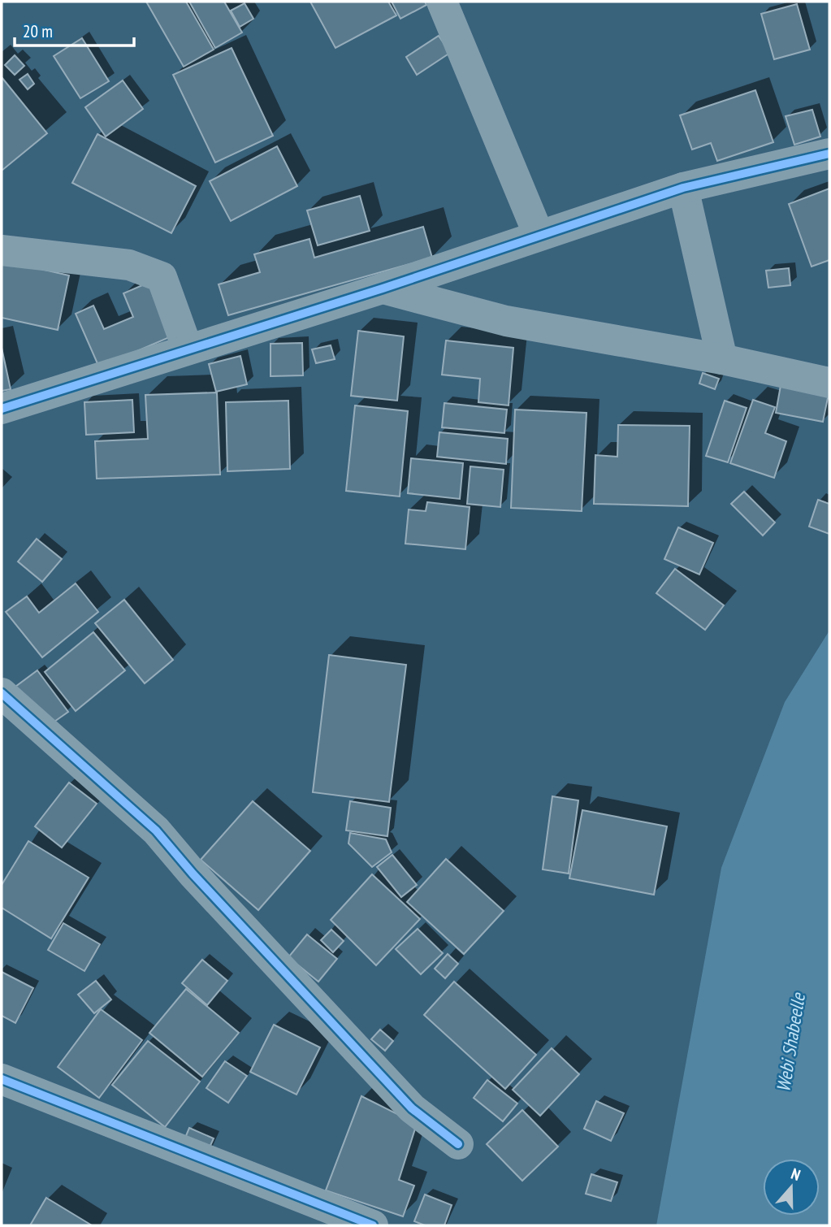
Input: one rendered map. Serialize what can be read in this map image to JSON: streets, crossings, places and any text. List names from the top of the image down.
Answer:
{
  "water": ["Webi Shabeelle"],
  "scale_bar": "20 m",
  "north": "top"
}
